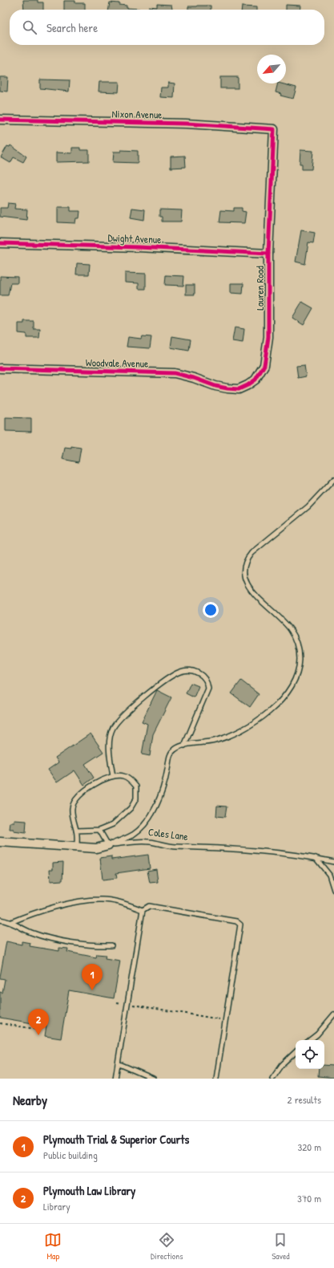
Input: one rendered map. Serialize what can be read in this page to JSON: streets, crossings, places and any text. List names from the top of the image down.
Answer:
{
  "streets": {
    "street": [
      "Nixon Avenue",
      "Dwight Avenue",
      "Lauren Road",
      "Woodvale Avenue",
      "Coles Lane"
    ]
  },
  "crossings": [
    ["Nixon Avenue", "Lauren Road"],
    ["Dwight Avenue", "Lauren Road"],
    ["Lauren Road", "Woodvale Avenue"]
  ],
  "north": "bottom left",
  "page": {
    "search": "Search here",
    "pins": ["1", "2"],
    "heading": ["Nearby", "2 results"],
    "list": [
      {
        "mark": "1",
        "name": "Plymouth Trial & Superior Courts",
        "note": "Public building",
        "value": "320 m"
      },
      {
        "mark": "2",
        "name": "Plymouth Law Library",
        "note": "Library",
        "value": "370 m"
      }
    ],
    "nav": ["Map", "Directions", "Saved"]
  }
}
